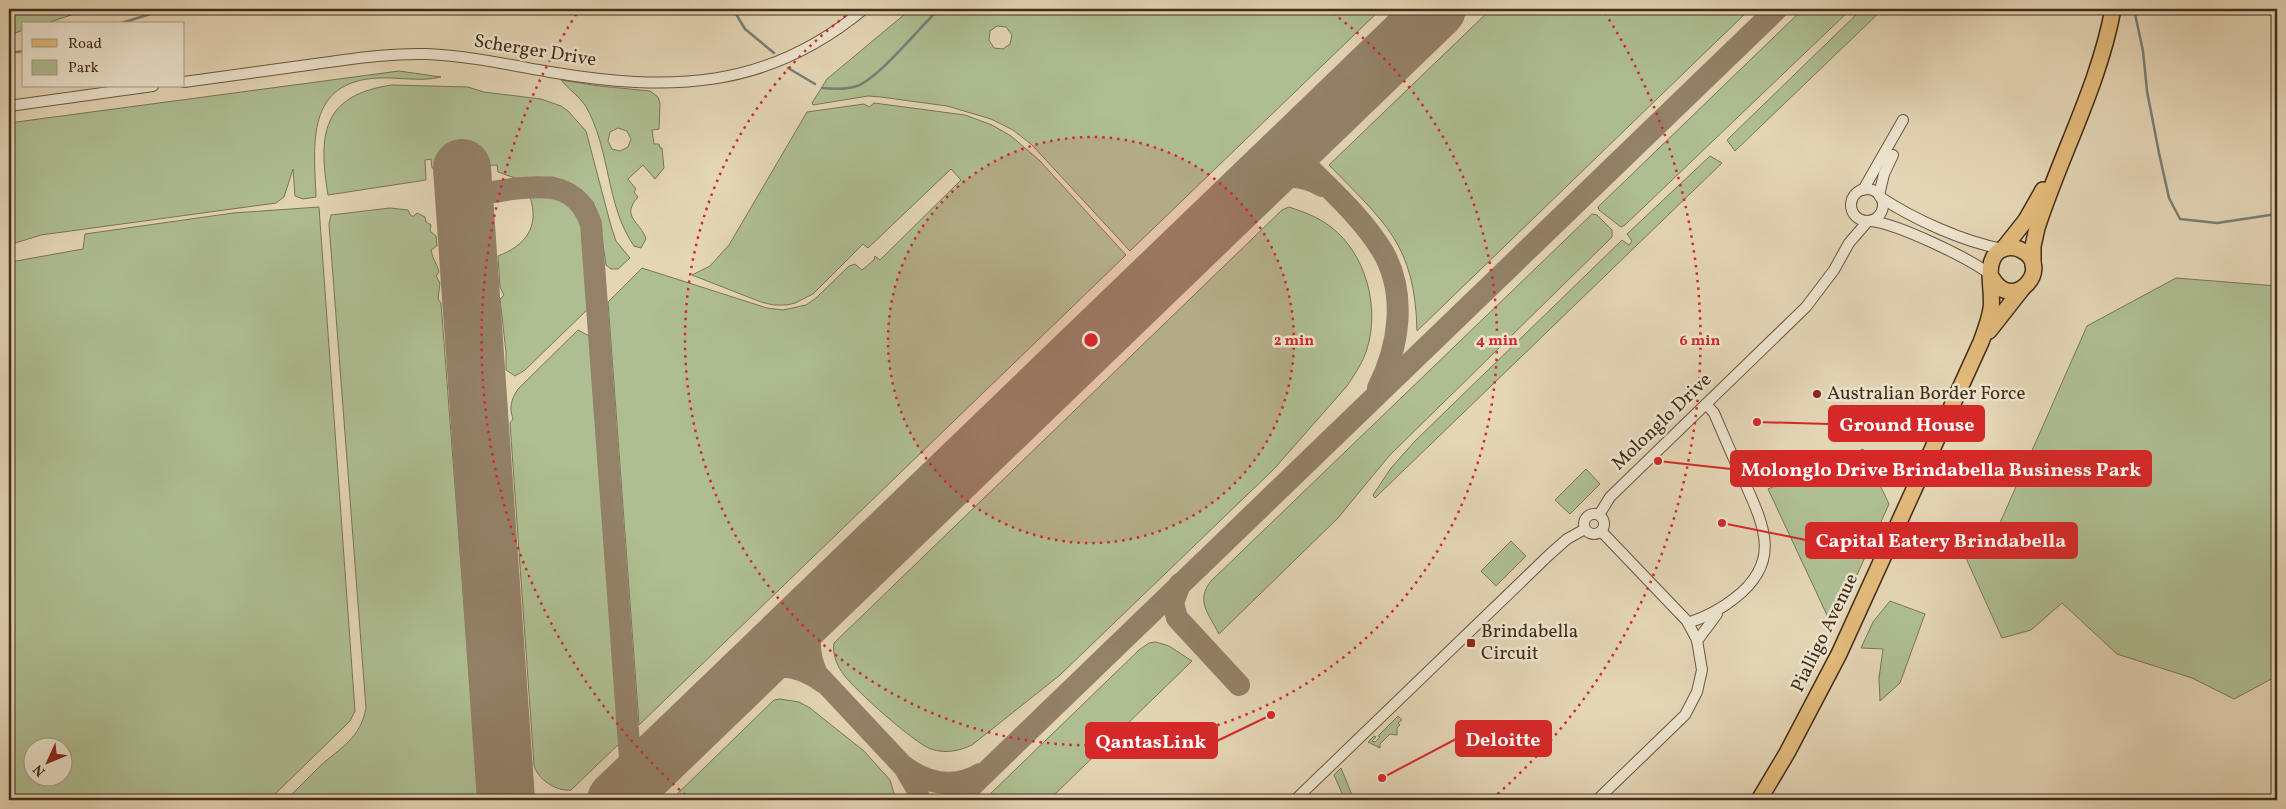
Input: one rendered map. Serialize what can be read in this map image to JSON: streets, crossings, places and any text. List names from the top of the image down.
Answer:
{
  "streets": {
    "main road": ["Pialligo Avenue"],
    "street": ["Scherger Drive", "Molonglo Drive"]
  },
  "places": {
    "other": [
      "Australian Border Force",
      "Ground House",
      "Molonglo Drive Brindabella Business Park",
      "Capital Eatery Brindabella",
      "QantasLink",
      "Deloitte"
    ],
    "transit": ["Brindabella Circuit"]
  },
  "legend": ["Road", "Park"],
  "north": "bottom left",
  "rings": ["2 min", "4 min", "6 min"]
}
